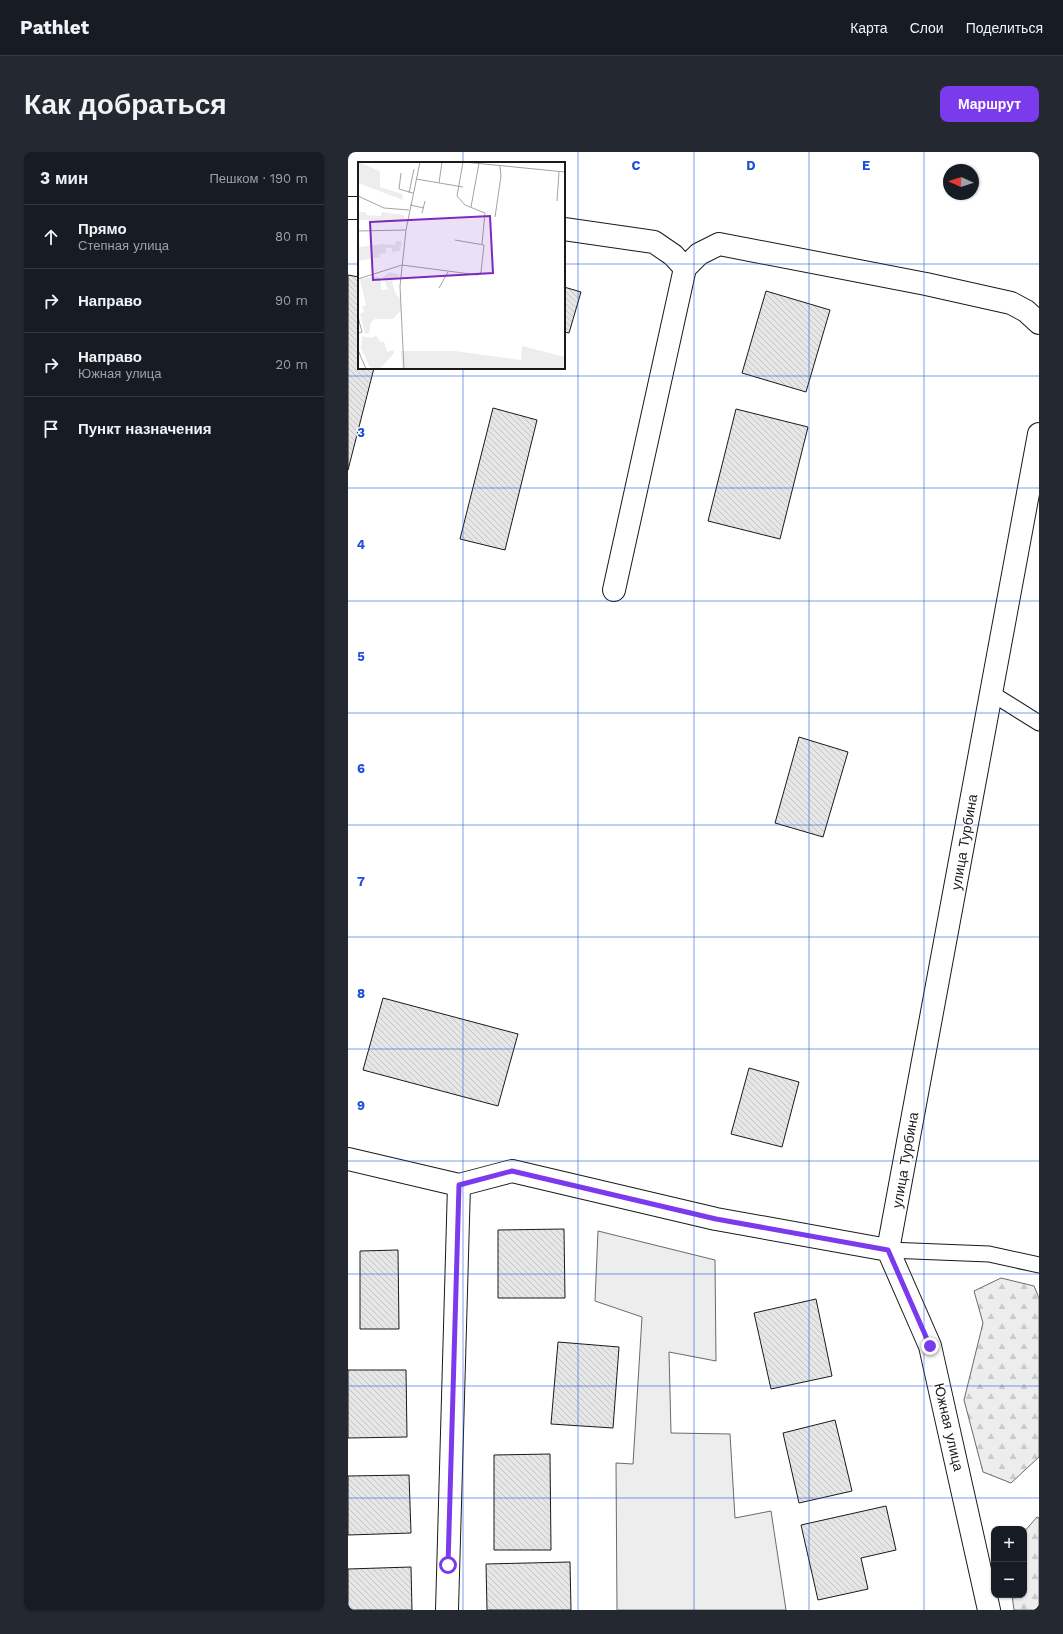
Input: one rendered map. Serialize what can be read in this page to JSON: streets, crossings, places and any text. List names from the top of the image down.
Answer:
{
  "streets": {
    "street": ["улица Турбина", "Южная улица"]
  },
  "crossings": [
    ["улица Турбина", "Южная улица"]
  ],
  "north": "left",
  "page": {
    "header": "Pathlet",
    "nav": ["Карта", "Слои", "Поделиться"],
    "buttons": "Маршрут",
    "title": "Как добраться",
    "heading": ["3 мин", "Пешком · 190 m"],
    "list": [
      ["Прямо", "Степная улица", "80 m"],
      ["Направо", "90 m"],
      ["Направо", "Южная улица", "20 m"],
      "Пункт назначения"
    ],
    "map_buttons": ["+", "−"]
  },
  "grid": {
    "columns": ["C", "D", "E"],
    "rows": [
      "3",
      "4",
      "5",
      "6",
      "7",
      "8",
      "9"
    ]
  }
}
